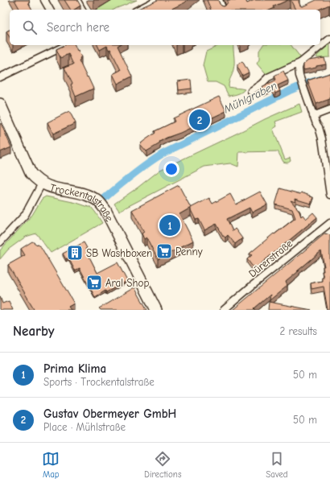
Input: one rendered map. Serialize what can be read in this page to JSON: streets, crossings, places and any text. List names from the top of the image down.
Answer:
{
  "streets": {
    "main road": ["Trockentalstraße"],
    "street": ["Dürerstraße"]
  },
  "water": ["Mühlgraben"],
  "places": {
    "supermarket": ["Penny", "Aral Shop"],
    "building": ["SB Washboxen"]
  },
  "page": {
    "search": "Search here",
    "pins": ["2", "1"],
    "heading": ["Nearby", "2 results"],
    "list": [
      {
        "mark": "1",
        "name": "Prima Klima",
        "note": "Sports · Trockentalstraße",
        "value": "50 m"
      },
      {
        "mark": "2",
        "name": "Gustav Obermeyer GmbH",
        "note": "Place · Mühlstraße",
        "value": "50 m"
      }
    ],
    "nav": ["Map", "Directions", "Saved"]
  }
}
